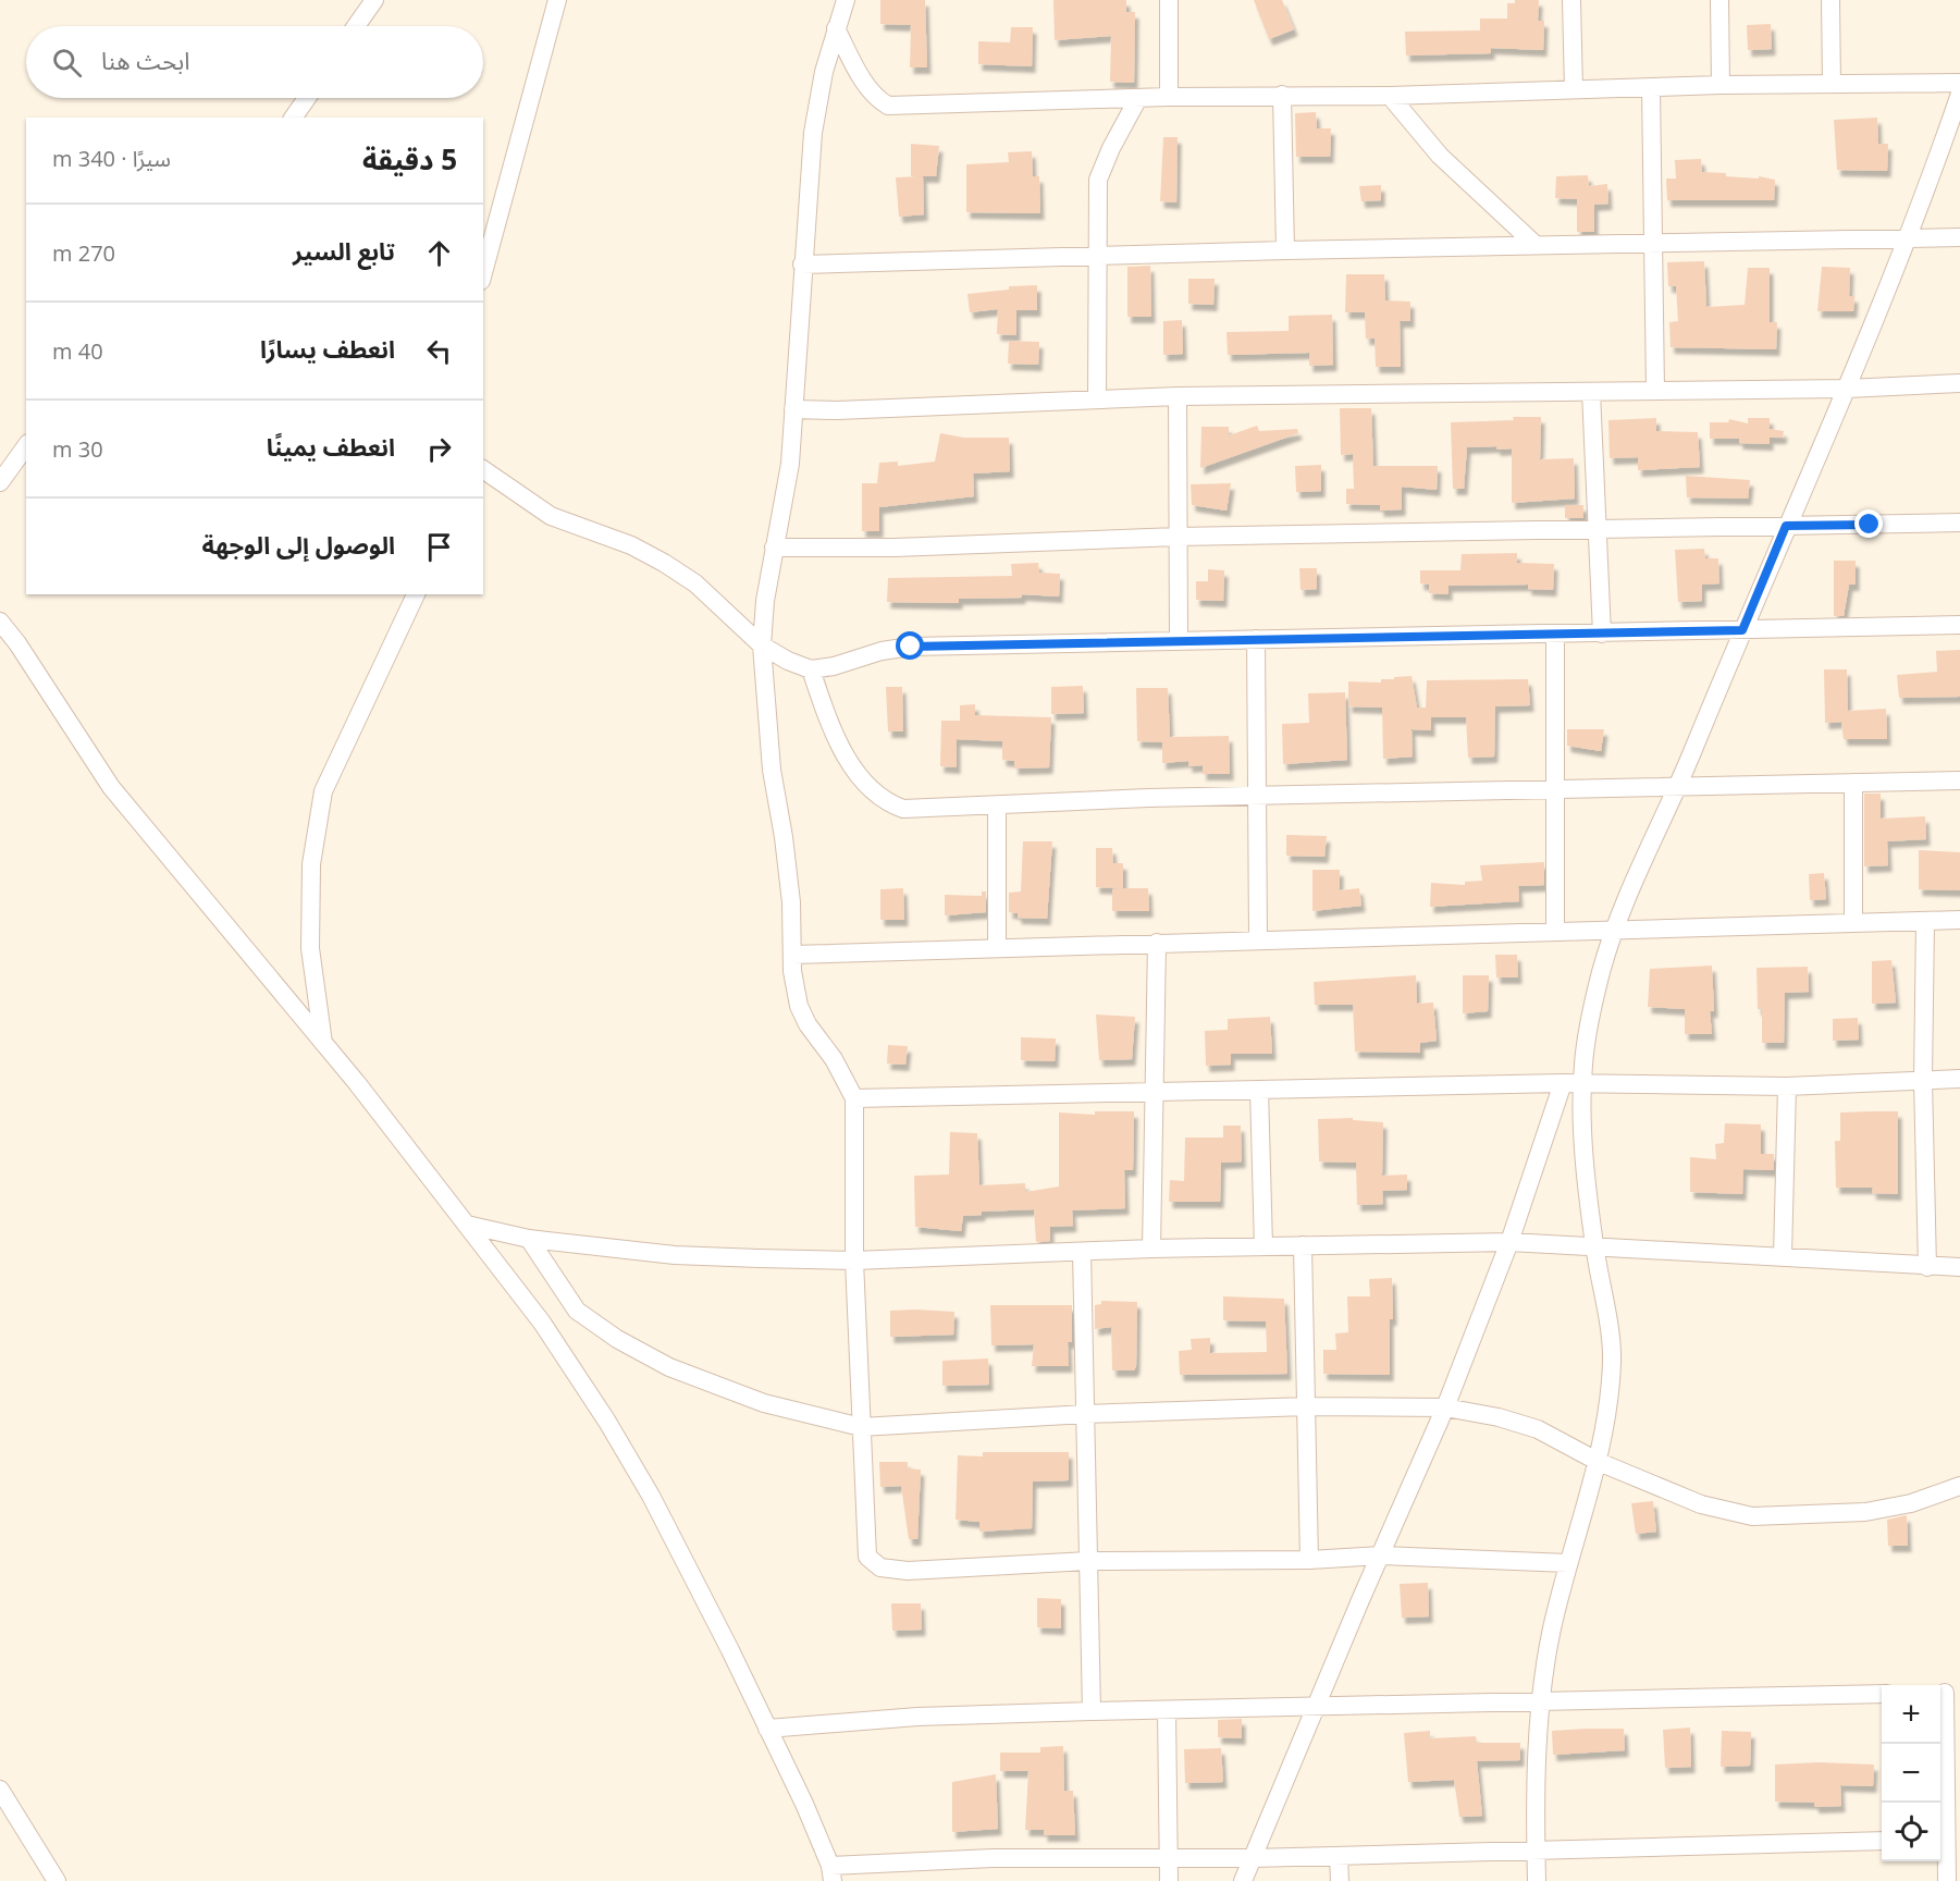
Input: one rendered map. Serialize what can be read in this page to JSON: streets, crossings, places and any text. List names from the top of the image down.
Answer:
{
  "page": {
    "search": "ابحث هنا",
    "heading": ["5 دقيقة", "سيرًا · 340 m"],
    "list": [
      ["تابع السير", "270 m"],
      ["انعطف يسارًا", "40 m"],
      ["انعطف يمينًا", "30 m"],
      "الوصول إلى الوجهة"
    ],
    "map_buttons": ["+", "−"]
  }
}
